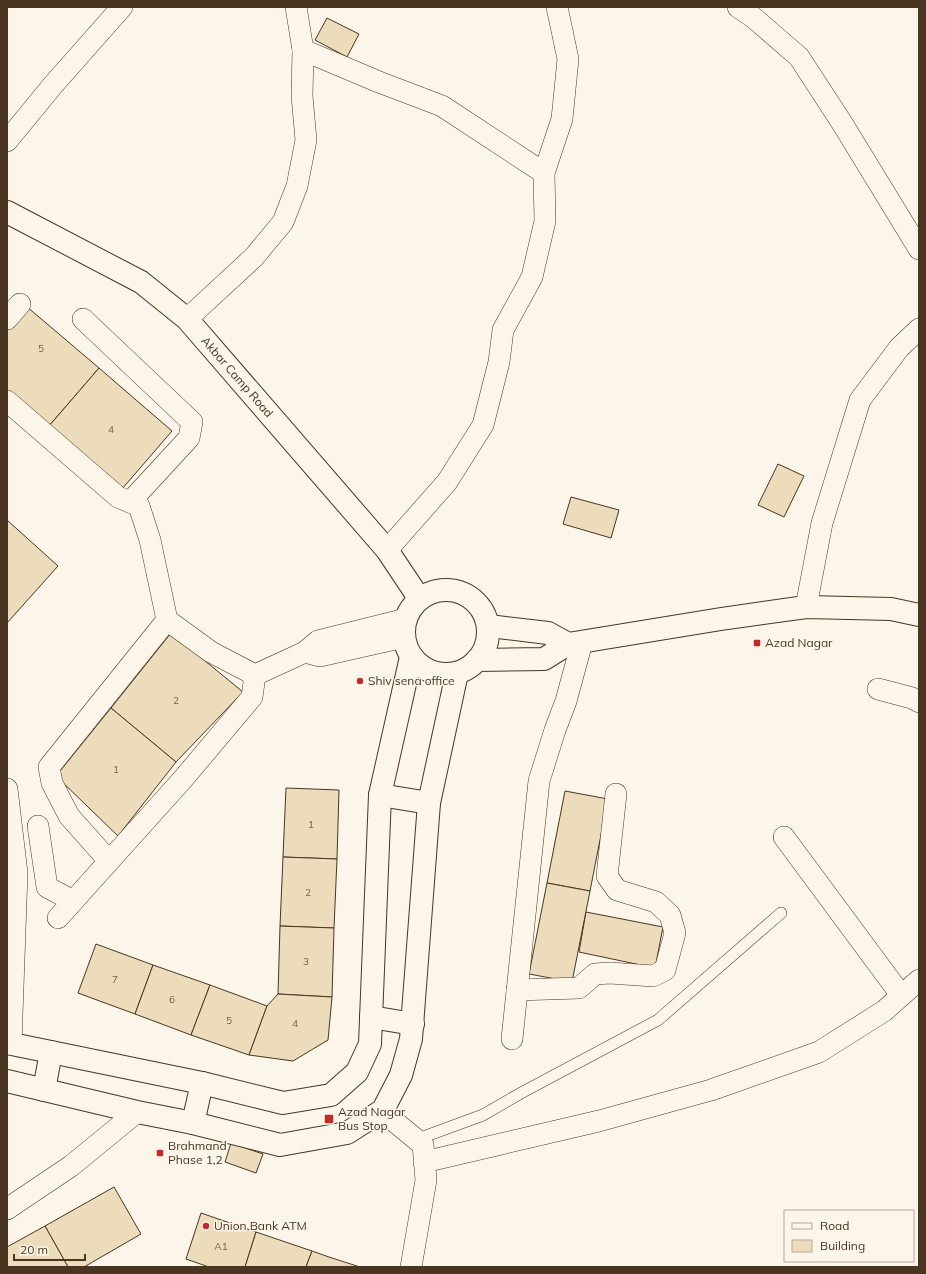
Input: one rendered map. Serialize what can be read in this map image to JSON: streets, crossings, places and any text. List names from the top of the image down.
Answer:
{
  "streets": {
    "street": ["Akbar Camp Road"]
  },
  "places": {
    "transit": ["Azad Nagar", "Azad Nagar Bus Stop", "Brahmand Phase 1,2"],
    "other": ["Shiv sena office", "Union Bank ATM"]
  },
  "house_numbers": [
    "5",
    "4",
    "2",
    "1",
    "1",
    "2",
    "3",
    "7",
    "6",
    "5",
    "4",
    "A1"
  ],
  "legend": ["Road", "Building"],
  "scale_bar": "20 m"
}
